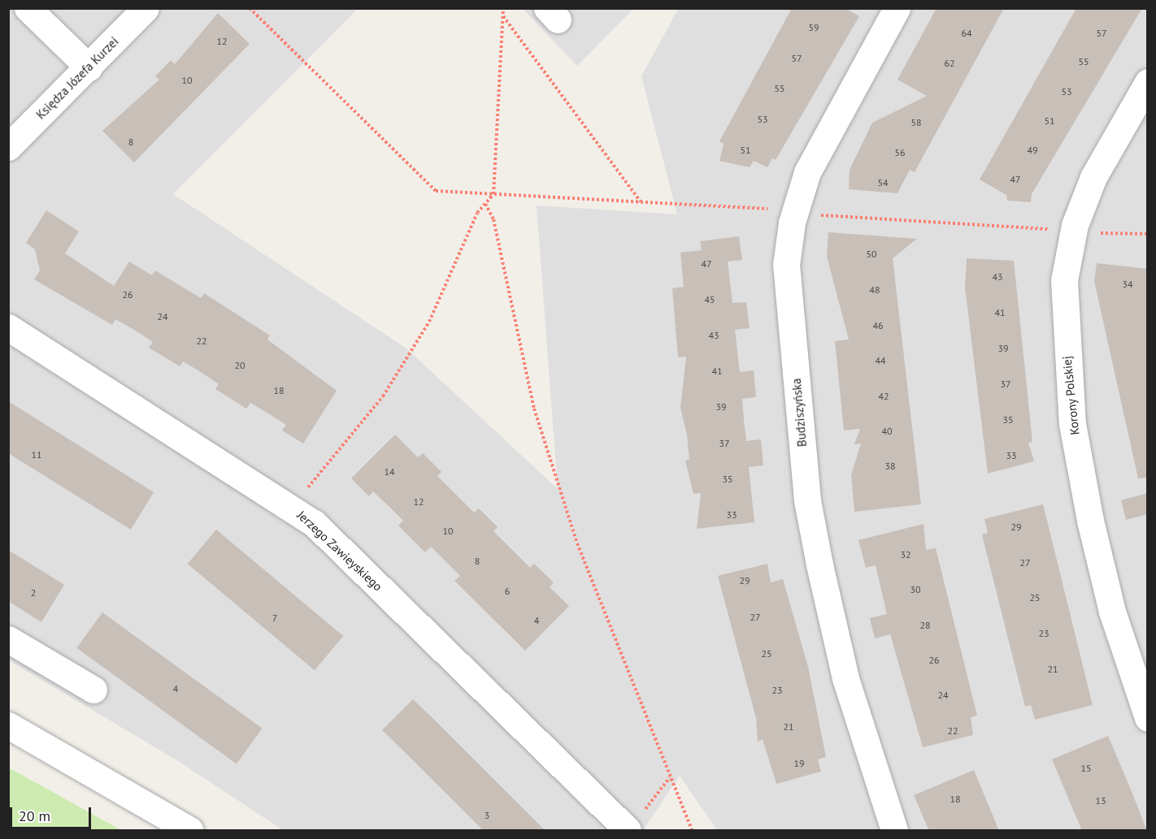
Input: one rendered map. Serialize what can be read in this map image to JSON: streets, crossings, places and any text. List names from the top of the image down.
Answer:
{
  "streets": {
    "street": [
      "Księdza Józefa Kurzei",
      "Korony Polskiej",
      "Budziszyńska",
      "Jerzego Zawieyskiego"
    ]
  },
  "house_numbers": [
    "59",
    "64",
    "57",
    "12",
    "57",
    "55",
    "62",
    "10",
    "55",
    "53",
    "53",
    "51",
    "58",
    "8",
    "51",
    "49",
    "56",
    "47",
    "54",
    "50",
    "47",
    "43",
    "34",
    "48",
    "26",
    "45",
    "41",
    "24",
    "46",
    "43",
    "22",
    "39",
    "44",
    "20",
    "41",
    "37",
    "18",
    "42",
    "39",
    "35",
    "40",
    "37",
    "11",
    "33",
    "38",
    "14",
    "35",
    "12",
    "33",
    "29",
    "10",
    "32",
    "8",
    "27",
    "29",
    "30",
    "6",
    "2",
    "25",
    "27",
    "7",
    "4",
    "28",
    "23",
    "25",
    "26",
    "21",
    "4",
    "23",
    "24",
    "21",
    "22",
    "19",
    "15",
    "18",
    "13",
    "3"
  ],
  "scale_bar": "20 m"
}
